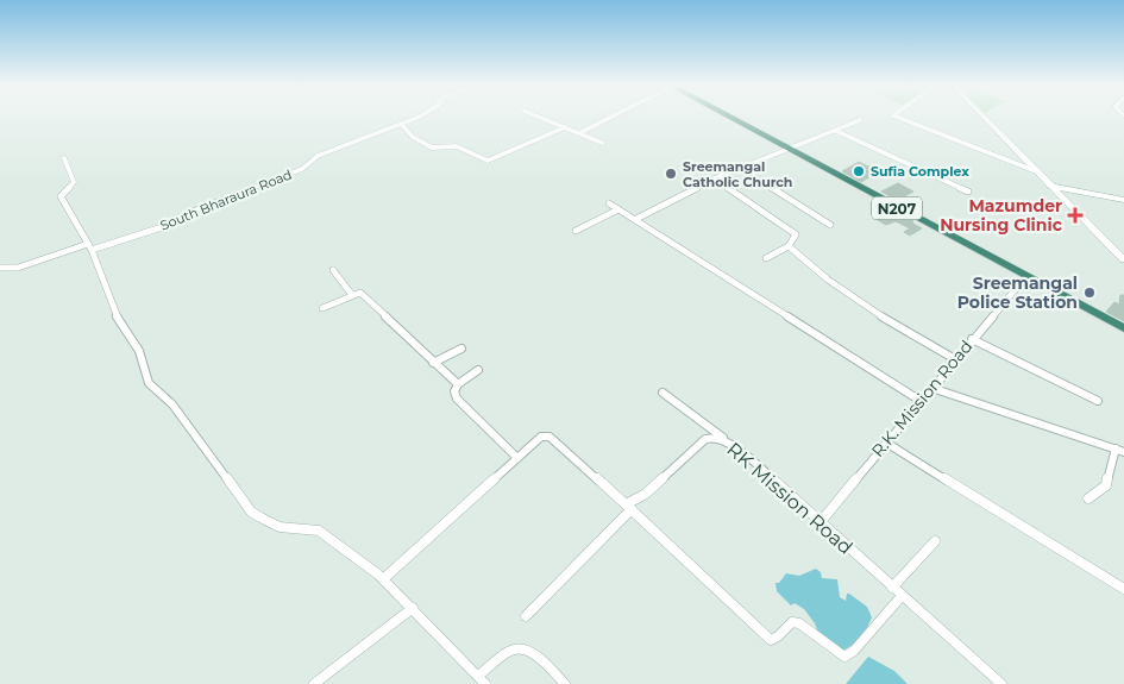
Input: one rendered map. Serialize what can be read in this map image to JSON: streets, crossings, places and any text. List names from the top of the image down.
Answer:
{
  "streets": {
    "highway": ["N207"],
    "street": ["South Bharaura Road", "R.K. Mission Road", "RK Mission Road"]
  },
  "crossings": [
    ["N207", "R.K. Mission Road"],
    ["R.K. Mission Road", "RK Mission Road"]
  ],
  "places": {
    "other": ["Sufia Complex", "Sreemangal Catholic Church", "Sreemangal Police Station"],
    "health": ["Mazumder Nursing Clinic"]
  }
}
